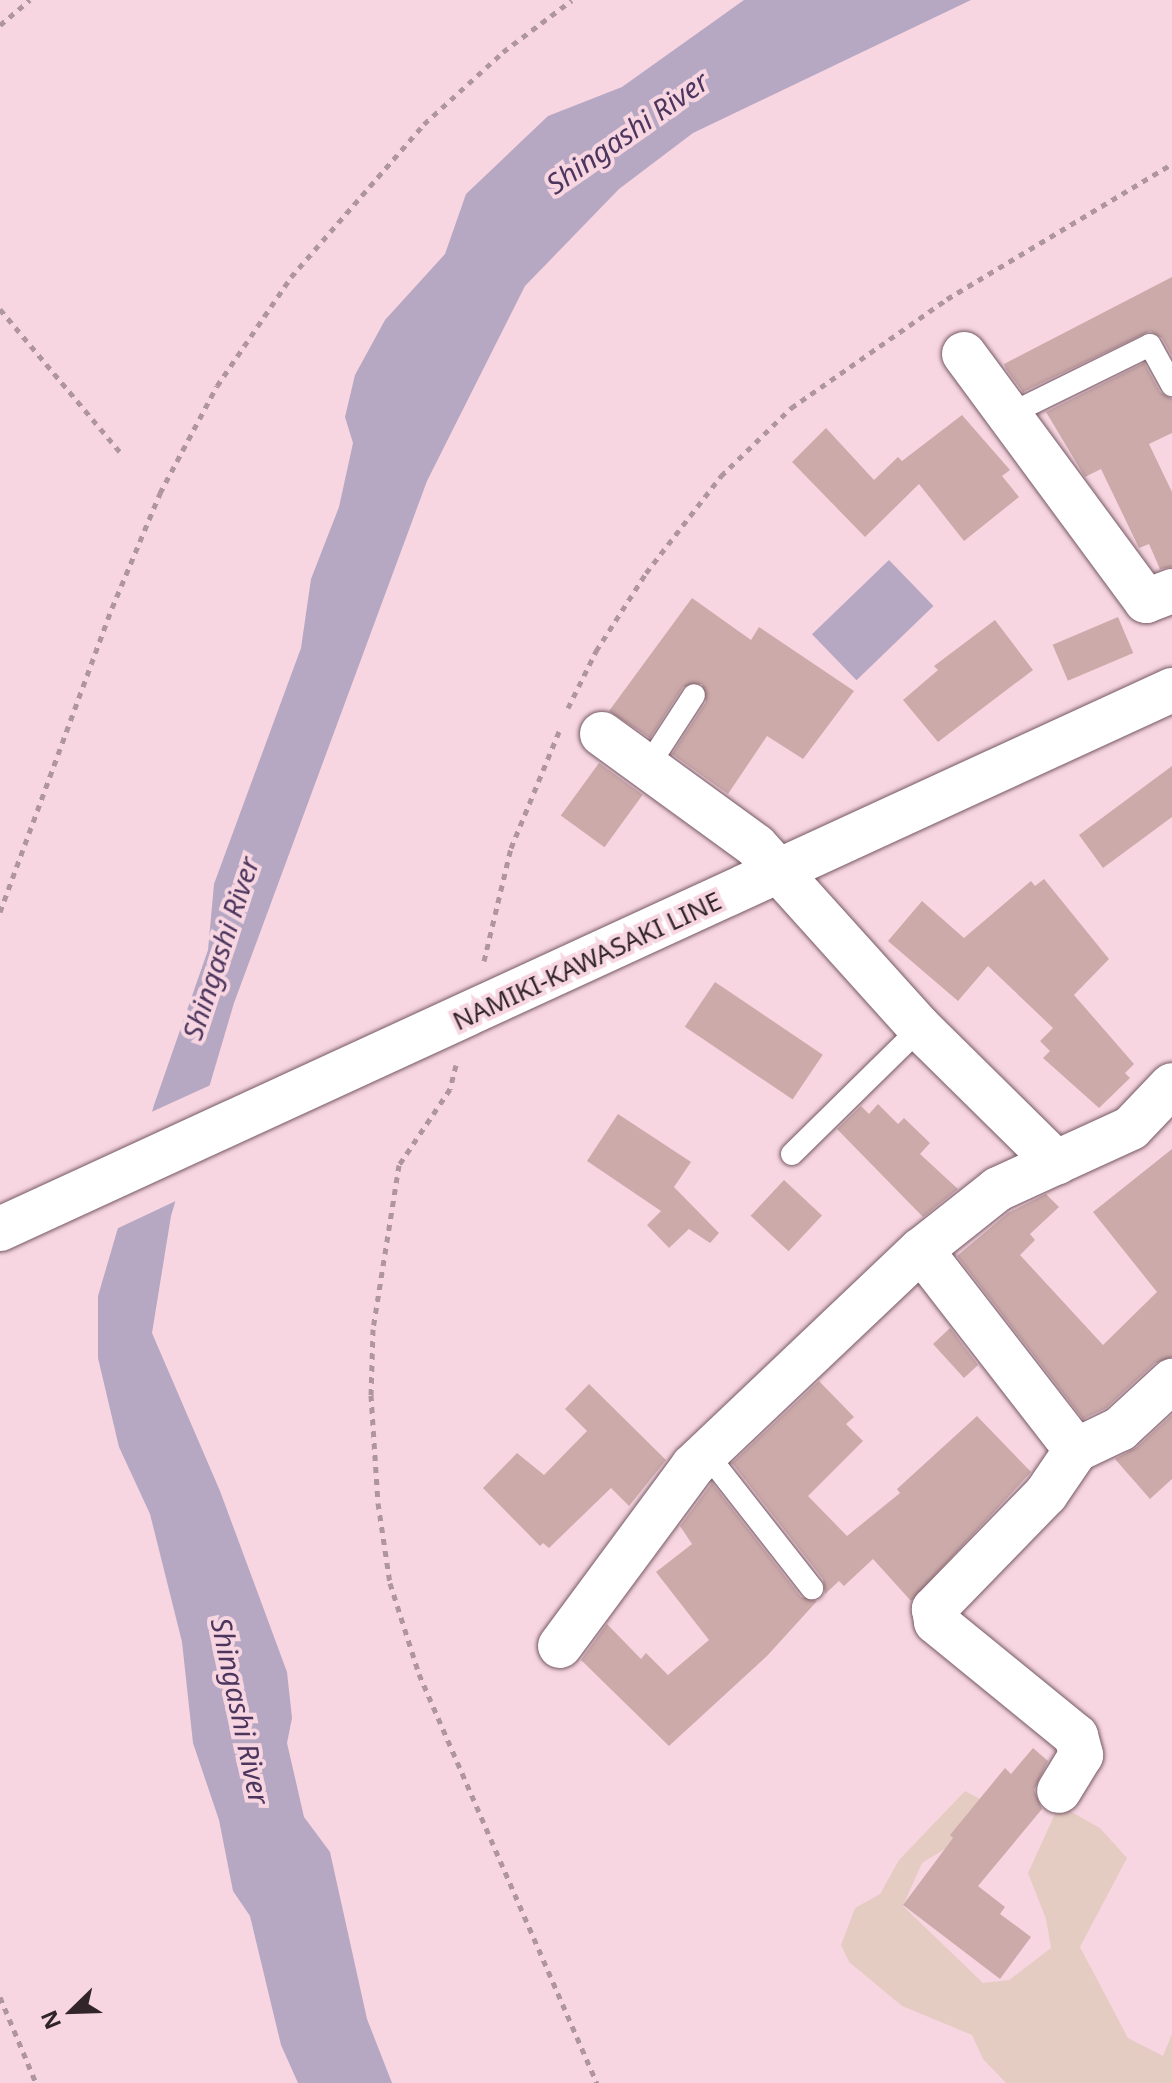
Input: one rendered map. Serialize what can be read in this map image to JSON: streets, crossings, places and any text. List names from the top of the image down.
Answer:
{
  "streets": {
    "street": ["NAMIKI-KAWASAKI LINE"]
  },
  "water": ["Shingashi River"],
  "north": "bottom left"
}
